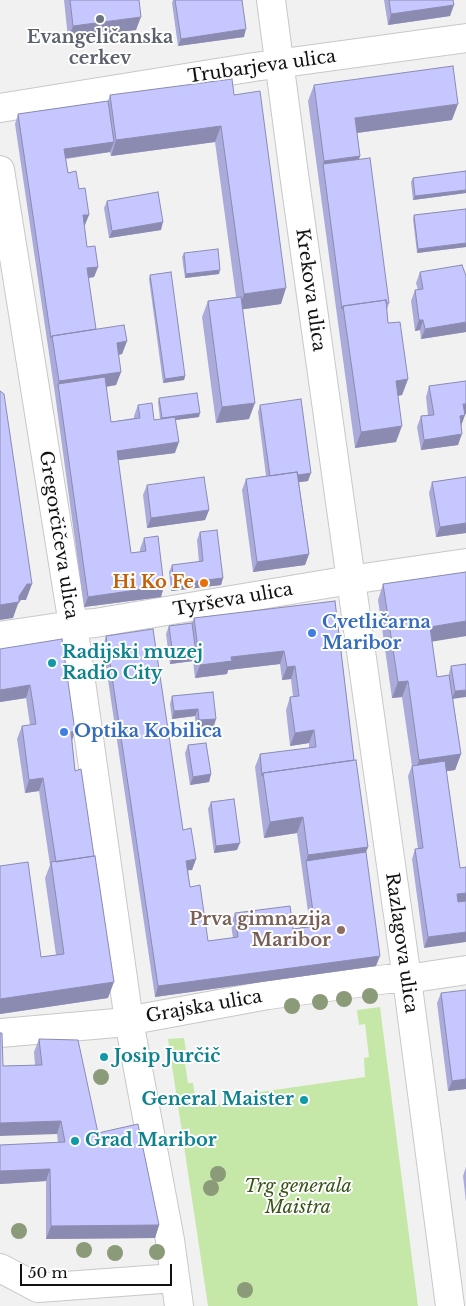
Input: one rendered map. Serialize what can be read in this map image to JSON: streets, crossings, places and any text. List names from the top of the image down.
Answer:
{
  "streets": {
    "street": [
      "Trubarjeva ulica",
      "Krekova ulica",
      "Gregorčičeva ulica",
      "Tyrševa ulica",
      "Razlagova ulica",
      "Grajska ulica"
    ]
  },
  "crossings": [
    ["Trubarjeva ulica", "Krekova ulica"],
    ["Krekova ulica", "Tyrševa ulica"],
    ["Krekova ulica", "Razlagova ulica"],
    ["Gregorčičeva ulica", "Tyrševa ulica"],
    ["Gregorčičeva ulica", "Grajska ulica"],
    ["Tyrševa ulica", "Razlagova ulica"],
    ["Razlagova ulica", "Grajska ulica"]
  ],
  "parks": ["Trg generala Maistra"],
  "places": [
    "Evangeličanska cerkev",
    "Hi Ko Fe",
    "Cvetličarna Maribor",
    "Radijski muzej Radio City",
    "Optika Kobilica",
    "Prva gimnazija Maribor",
    "Josip Jurčič",
    "General Maister",
    "Grad Maribor"
  ],
  "scale_bar": "50 m"
}
